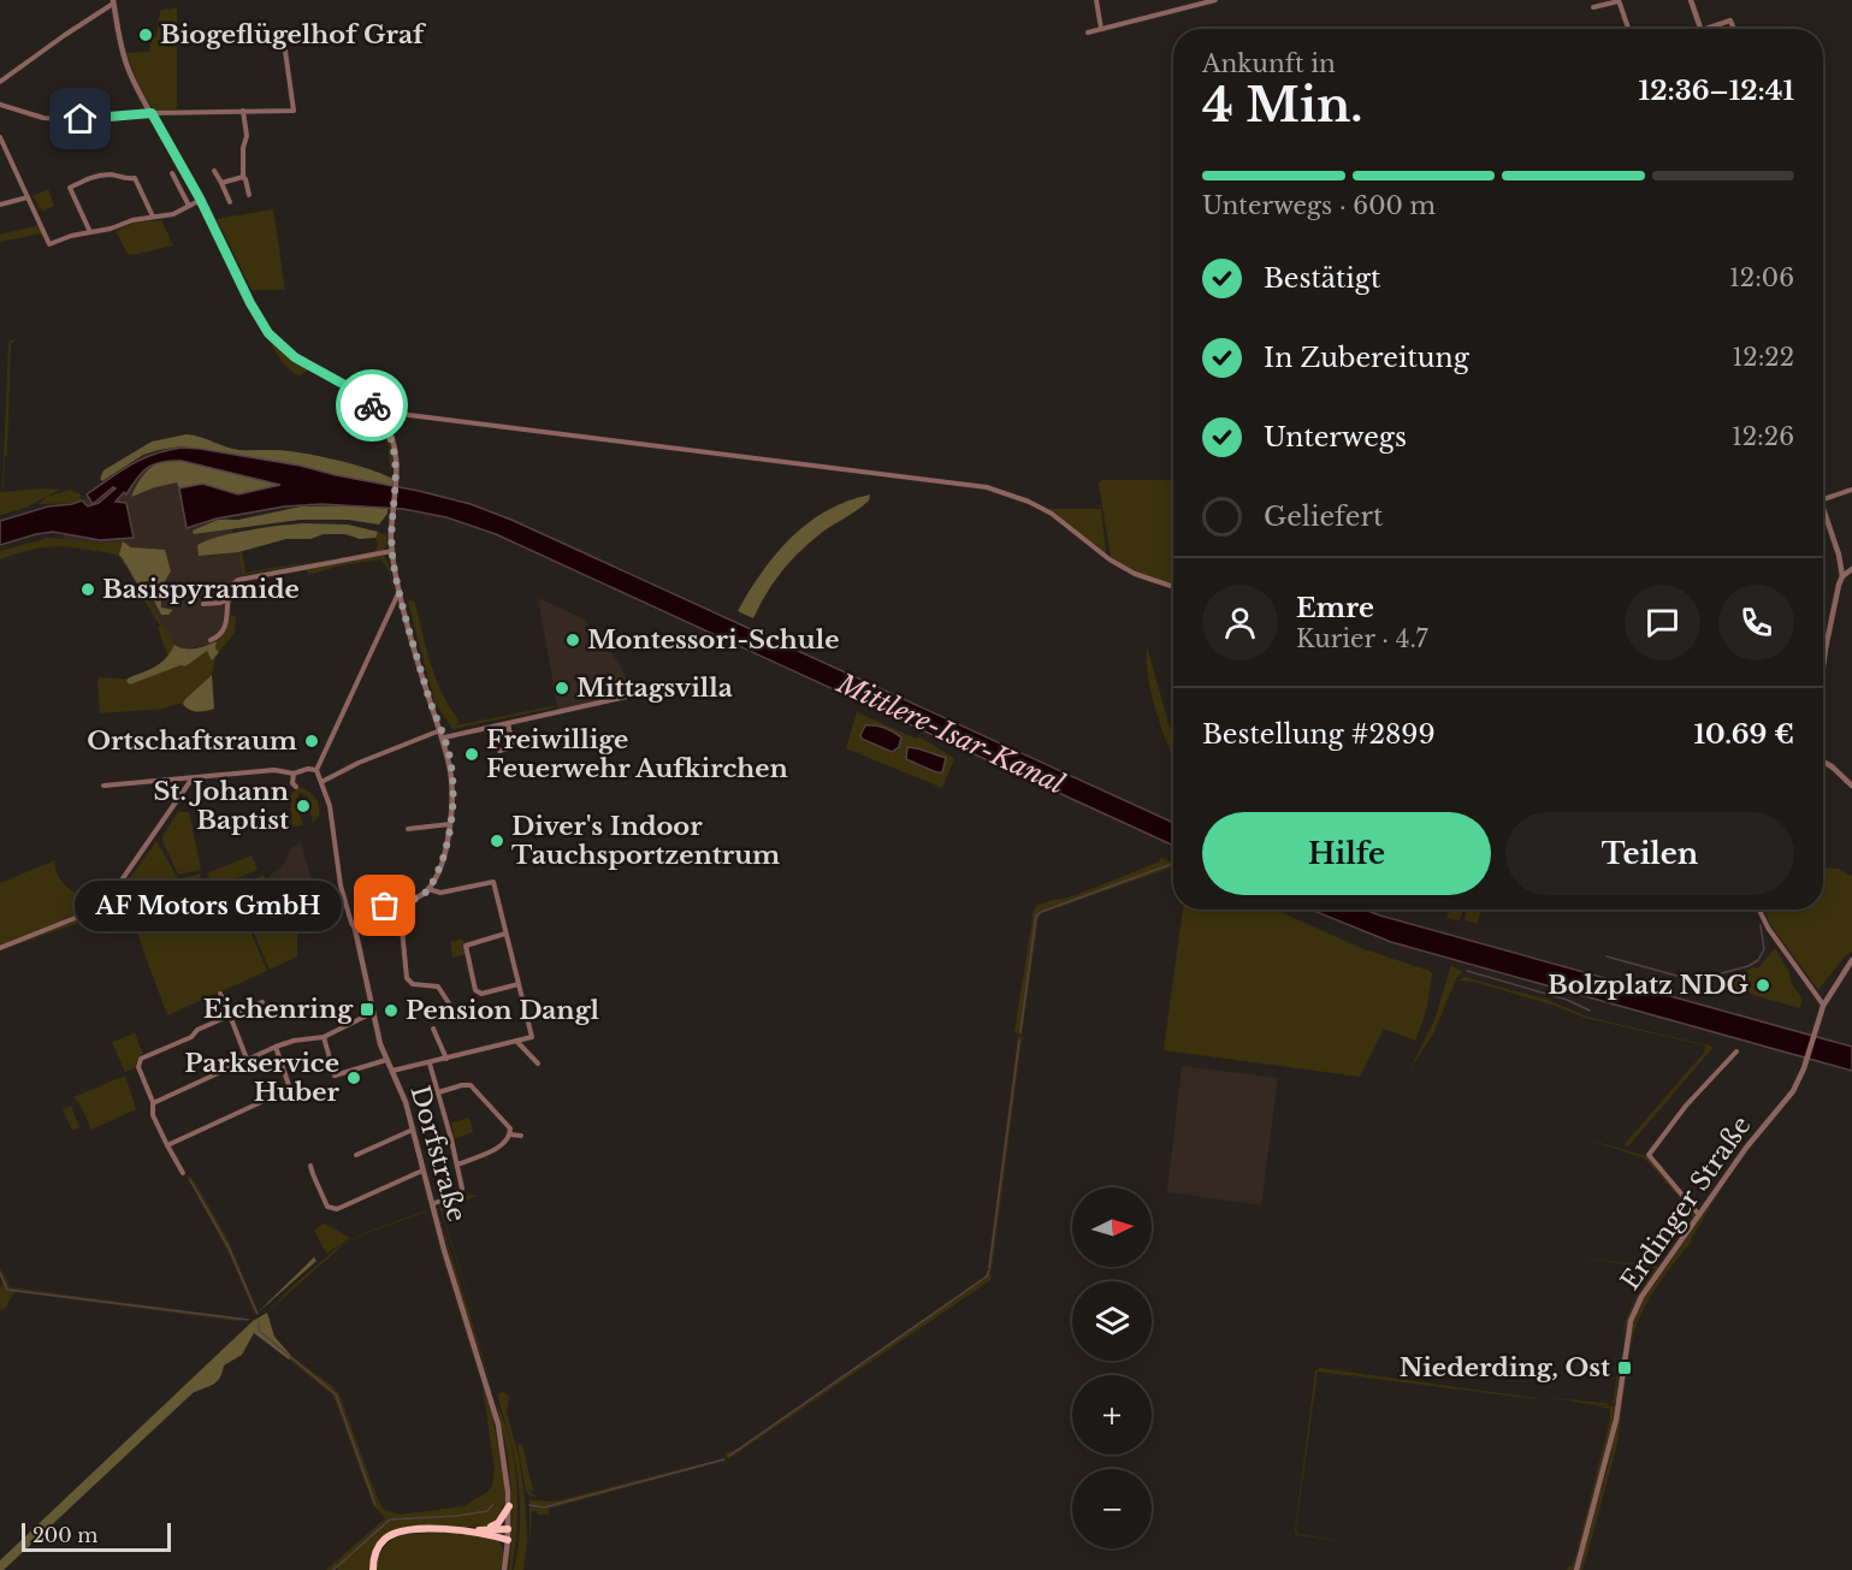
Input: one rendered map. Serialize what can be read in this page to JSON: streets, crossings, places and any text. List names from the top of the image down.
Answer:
{
  "streets": {
    "street": ["Dorfstraße", "Erdinger Straße"]
  },
  "water": ["Mittlere-Isar-Kanal"],
  "places": {
    "other": [
      "Biogeflügelhof Graf",
      "Basispyramide",
      "Montessori-Schule",
      "Mittagsvilla",
      "Ortschaftsraum",
      "Freiwillige Feuerwehr Aufkirchen",
      "St. Johann Baptist",
      "Diver's Indoor Tauchsportzentrum",
      "AF Motors GmbH",
      "Bolzplatz NDG",
      "Pension Dangl",
      "Parkservice Huber"
    ],
    "transit": ["Eichenring", "Niederding, Ost"]
  },
  "scale_bar": "200 m",
  "north": "right",
  "page": {
    "heading": ["4 Min.", "Ankunft in", "12:36–12:41"],
    "panel": [
      "Emre",
      "Kurier · 4.7",
      "Bestellung #2899",
      "10.69 €"
    ],
    "bar": "Unterwegs · 600 m",
    "list": [
      ["Bestätigt", "12:06"],
      ["In Zubereitung", "12:22"],
      ["Unterwegs", "12:26"],
      "Geliefert"
    ],
    "buttons": ["Hilfe", "Teilen"],
    "bubble": "AF Motors GmbH",
    "map_buttons": ["+", "−"],
    "scale": "200 m"
  }
}
